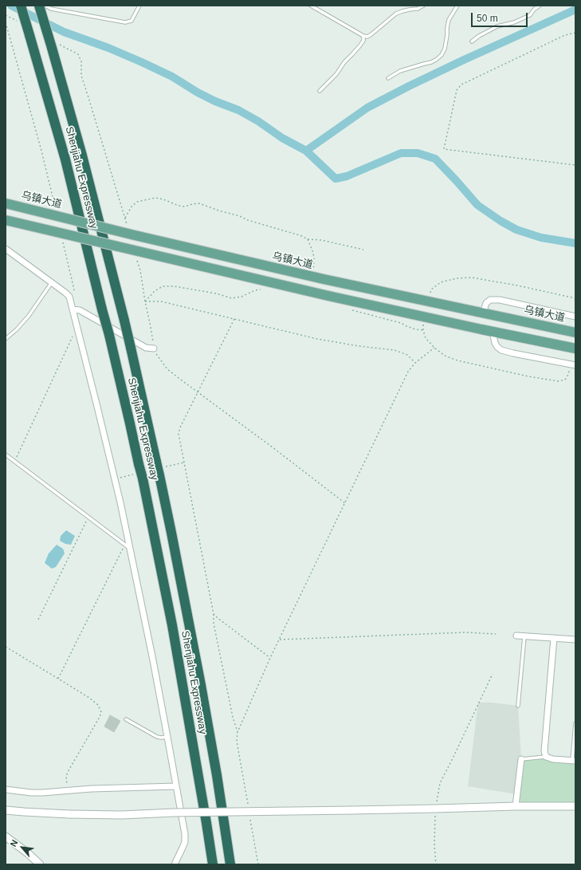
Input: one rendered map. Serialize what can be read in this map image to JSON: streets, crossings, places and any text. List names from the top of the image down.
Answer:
{
  "streets": {
    "highway": ["Shenjiahu Expressway"],
    "main road": ["乌镇大道"]
  },
  "scale_bar": "50 m",
  "north": "top left"
}
